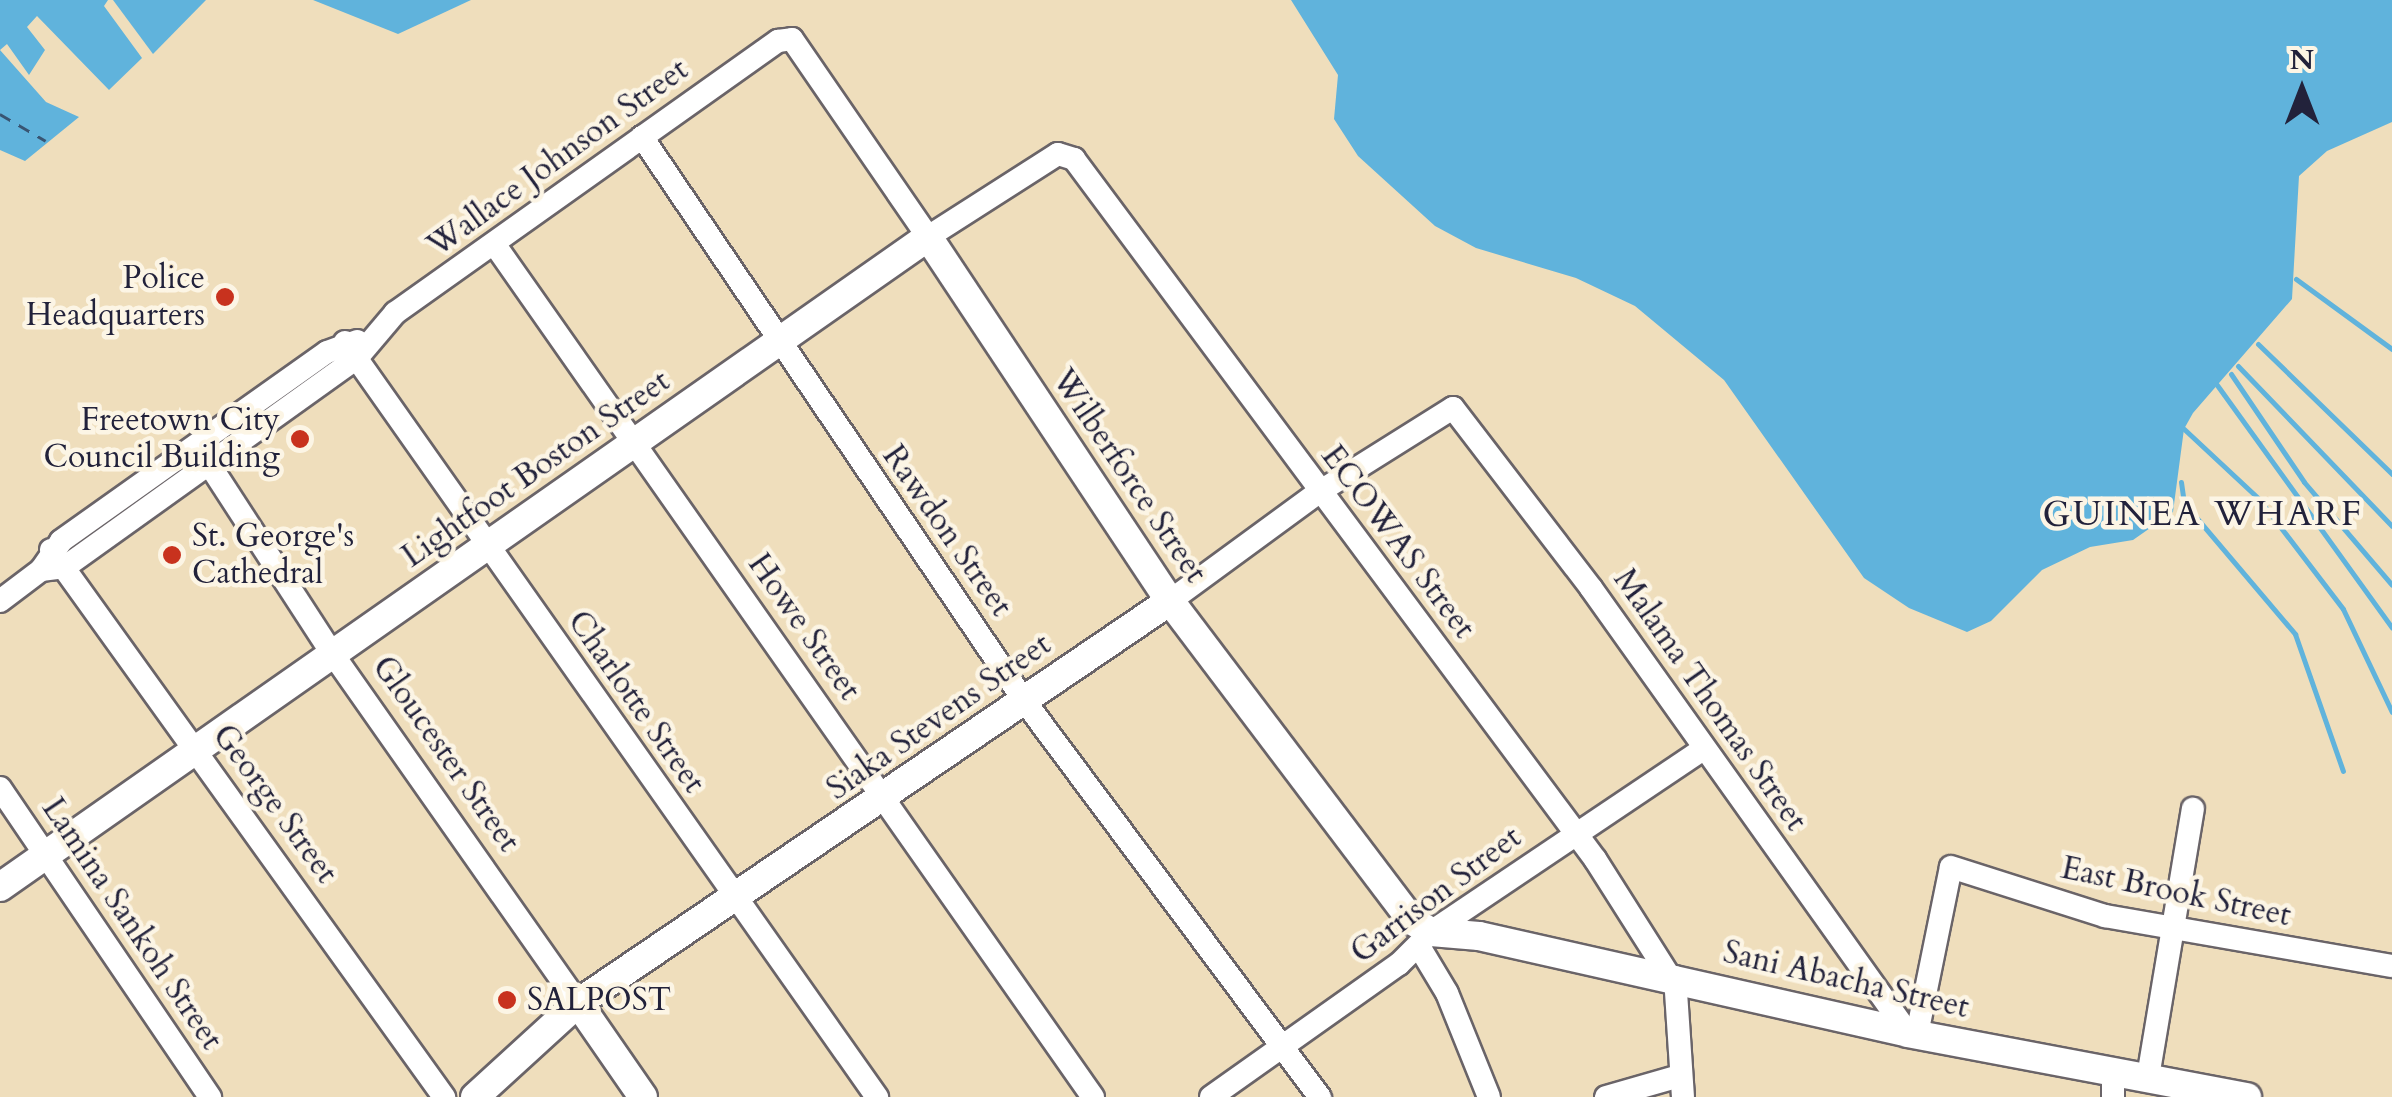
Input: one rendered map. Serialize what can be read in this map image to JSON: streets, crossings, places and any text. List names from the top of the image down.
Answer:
{
  "streets": {
    "main road": [
      "Lightfoot Boston Street",
      "Wilberforce Street",
      "Siaka Stevens Street",
      "Gloucester Street",
      "Sani Abacha Street"
    ],
    "street": [
      "Wallace Johnson Street",
      "Rawdon Street",
      "ECOWAS Street",
      "Howe Street",
      "Malama Thomas Street",
      "Charlotte Street",
      "George Street",
      "East Brook Street",
      "Garrison Street",
      "Lamina Sankoh Street"
    ]
  },
  "crossings": [
    ["Wallace Johnson Street", "Wilberforce Street"],
    ["Wallace Johnson Street", "Rawdon Street"],
    ["Wallace Johnson Street", "Howe Street"],
    ["Wallace Johnson Street", "Charlotte Street"],
    ["Wallace Johnson Street", "Gloucester Street"],
    ["Wallace Johnson Street", "George Street"],
    ["Lightfoot Boston Street", "Wilberforce Street"],
    ["Lightfoot Boston Street", "Rawdon Street"],
    ["Lightfoot Boston Street", "ECOWAS Street"],
    ["Lightfoot Boston Street", "Howe Street"],
    ["Lightfoot Boston Street", "Charlotte Street"],
    ["Lightfoot Boston Street", "Gloucester Street"],
    ["Lightfoot Boston Street", "George Street"],
    ["Lightfoot Boston Street", "Lamina Sankoh Street"],
    ["Wilberforce Street", "Siaka Stevens Street"],
    ["Wilberforce Street", "Garrison Street"],
    ["Wilberforce Street", "Sani Abacha Street"],
    ["Rawdon Street", "Siaka Stevens Street"],
    ["Rawdon Street", "Garrison Street"],
    ["ECOWAS Street", "Siaka Stevens Street"],
    ["ECOWAS Street", "Garrison Street"],
    ["ECOWAS Street", "Sani Abacha Street"],
    ["Howe Street", "Siaka Stevens Street"],
    ["Malama Thomas Street", "Siaka Stevens Street"],
    ["Malama Thomas Street", "East Brook Street"],
    ["Malama Thomas Street", "Garrison Street"],
    ["Malama Thomas Street", "Sani Abacha Street"],
    ["Charlotte Street", "Siaka Stevens Street"],
    ["Siaka Stevens Street", "Gloucester Street"],
    ["East Brook Street", "Sani Abacha Street"],
    ["Garrison Street", "Sani Abacha Street"]
  ],
  "districts": ["GUINEA WHARF"],
  "places": [
    "Police Headquarters",
    "Freetown City Council Building",
    "St. George's Cathedral",
    "SALPOST"
  ],
  "north": "top"
}
